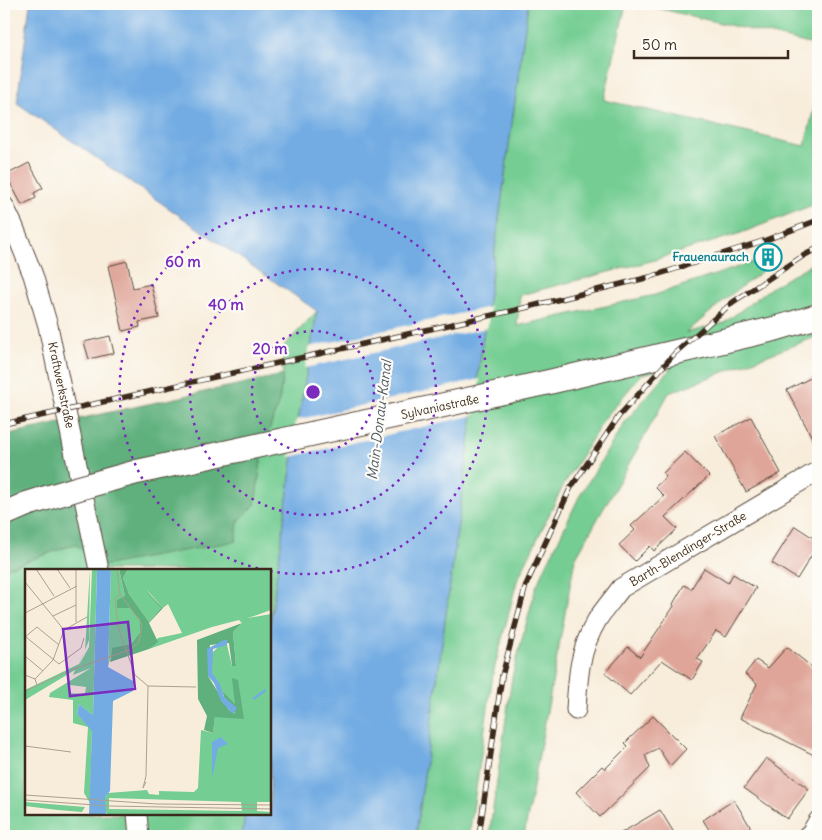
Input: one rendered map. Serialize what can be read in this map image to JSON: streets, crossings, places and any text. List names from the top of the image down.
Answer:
{
  "streets": {
    "street": ["Kraftwerkstraße", "Sylvaniastraße", "Barth-Blendinger-Straße"]
  },
  "water": ["Main-Donau-Kanal"],
  "places": {
    "building": ["Frauenaurach"]
  },
  "scale_bar": "50 m",
  "rings": ["60 m", "40 m", "20 m"]
}
